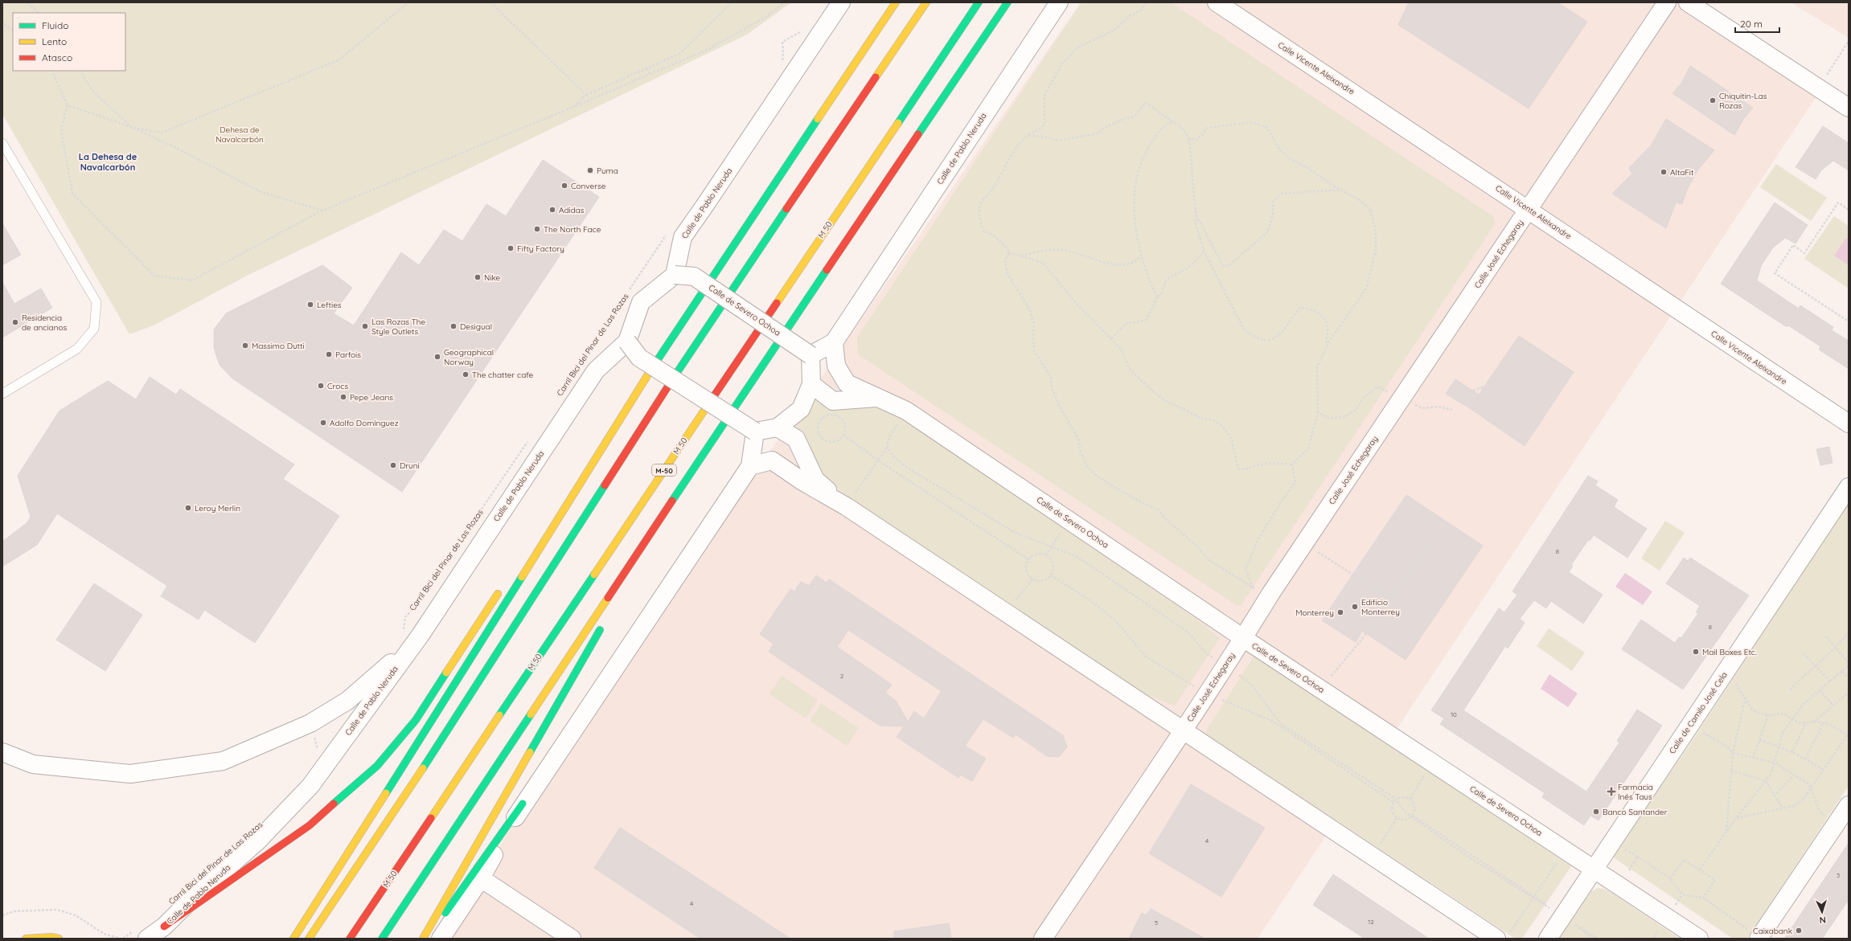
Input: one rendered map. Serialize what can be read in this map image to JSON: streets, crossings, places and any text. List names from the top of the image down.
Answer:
{
  "streets": {
    "main road": ["M 50", "M-50"],
    "street": [
      "Calle Vicente Aleixandre",
      "Calle de Pablo Neruda",
      "Calle José Echegaray",
      "Calle de Severo Ochoa",
      "Calle de Camilo José Cela"
    ],
    "path": ["Carril Bici del Pinar de Las Rozas"]
  },
  "crossings": [
    ["Calle Vicente Aleixandre", "Calle José Echegaray"],
    ["Calle de Pablo Neruda", "Calle de Severo Ochoa"],
    ["Calle de Pablo Neruda", "Carril Bici del Pinar de Las Rozas"],
    ["Calle José Echegaray", "Calle de Severo Ochoa"],
    ["Calle de Severo Ochoa", "Calle de Camilo José Cela"]
  ],
  "districts": ["La Dehesa de Navalcarbón"],
  "parks": ["Dehesa de Navalcarbón"],
  "places": {
    "other": [
      "Chiquitin-Las Rozas",
      "Puma",
      "AltaFit",
      "Converse",
      "Adidas",
      "The North Face",
      "Fifty Factory",
      "Nike",
      "Lefties",
      "Residencia de ancianos",
      "Las Rozas The Style Outlets",
      "Desigual",
      "Massimo Dutti",
      "Parfois",
      "Geographical Norway",
      "The chatter cafe",
      "Crocs",
      "Pepe Jeans",
      "Adolfo Domínguez",
      "Druni",
      "Leroy Merlin",
      "Edificio Monterrey",
      "Monterrey",
      "Mail Boxes Etc.",
      "Banco Santander",
      "Caixabank"
    ],
    "health": ["Farmacia Inés Taus"]
  },
  "house_numbers": [
    "8",
    "8",
    "2",
    "10",
    "4",
    "3",
    "4",
    "12",
    "5"
  ],
  "legend": ["Fluido", "Lento", "Atasco"],
  "scale_bar": "20 m",
  "north": "bottom"
}
